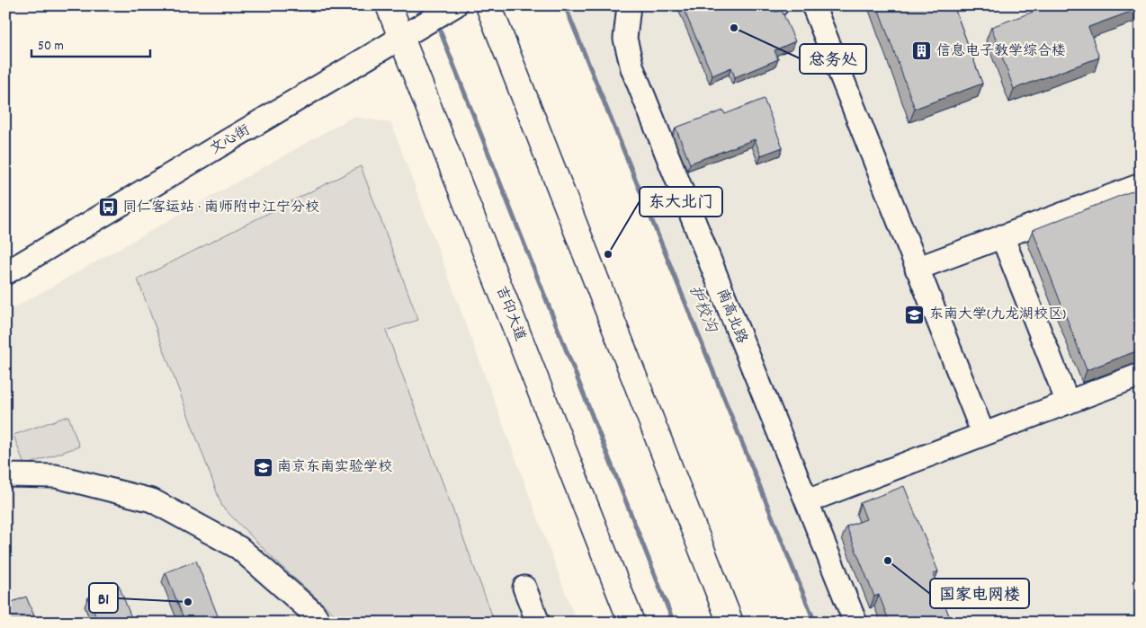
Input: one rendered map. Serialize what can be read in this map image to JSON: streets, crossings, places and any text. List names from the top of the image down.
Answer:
{
  "streets": {
    "main road": ["吉印大道"],
    "street": ["文心街", "南高北路"]
  },
  "crossings": [
    ["文心街", "吉印大道"]
  ],
  "water": ["护校沟"],
  "places": {
    "other": [
      "总务处",
      "东大北门",
      "国家电网楼",
      "B1"
    ],
    "building": ["信息电子教学综合楼"],
    "bus stop": ["同仁客运站 · 南师附中江宁分校"],
    "school or university": ["东南大学(九龙湖校区)", "南京东南实验学校"]
  },
  "scale_bar": "50 m"
}
